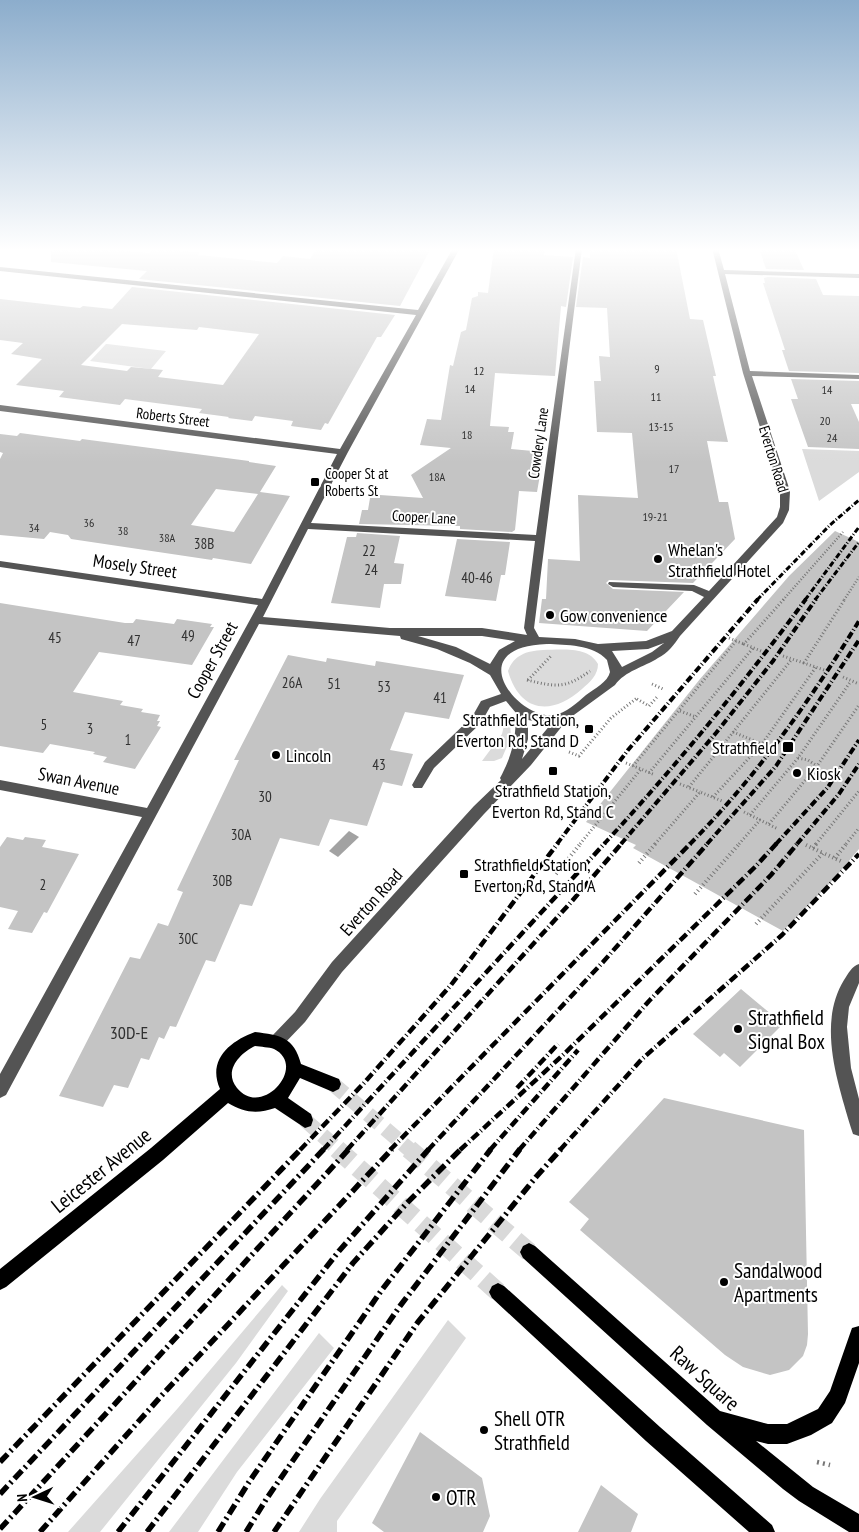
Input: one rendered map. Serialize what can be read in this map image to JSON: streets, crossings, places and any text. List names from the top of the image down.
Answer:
{
  "streets": {
    "main road": ["Leicester Avenue", "Raw Square"],
    "street": [
      "Roberts Street",
      "Cowdery Lane",
      "Everton Road",
      "Cooper Lane",
      "Mosely Street",
      "Cooper Street",
      "Swan Avenue"
    ]
  },
  "crossings": [
    ["Roberts Street", "Cooper Street"],
    ["Cowdery Lane", "Everton Road"],
    ["Cowdery Lane", "Cooper Lane"],
    ["Everton Road", "Leicester Avenue"],
    ["Cooper Lane", "Cooper Street"],
    ["Mosely Street", "Cooper Street"],
    ["Cooper Street", "Swan Avenue"]
  ],
  "places": {
    "transit": [
      "Cooper St at Roberts St",
      "Strathfield Station, Everton Rd, Stand D",
      "Strathfield",
      "Strathfield Station, Everton Rd, Stand C",
      "Strathfield Station, Everton Rd, Stand A"
    ],
    "other": [
      "Whelan's Strathfield Hotel",
      "Gow convenience",
      "Lincoln",
      "Kiosk",
      "Strathfield Signal Box",
      "Sandalwood Apartments",
      "Shell OTR Strathfield",
      "OTR"
    ]
  },
  "house_numbers": [
    "9",
    "12",
    "14",
    "14",
    "11",
    "20",
    "13-15",
    "18",
    "24",
    "17",
    "18A",
    "19-21",
    "36",
    "34",
    "38",
    "38A",
    "38B",
    "22",
    "24",
    "40-46",
    "49",
    "45",
    "47",
    "26A",
    "51",
    "53",
    "41",
    "5",
    "3",
    "1",
    "43",
    "30",
    "30A",
    "30B",
    "2",
    "30C",
    "30D-E"
  ],
  "north": "left"
}
